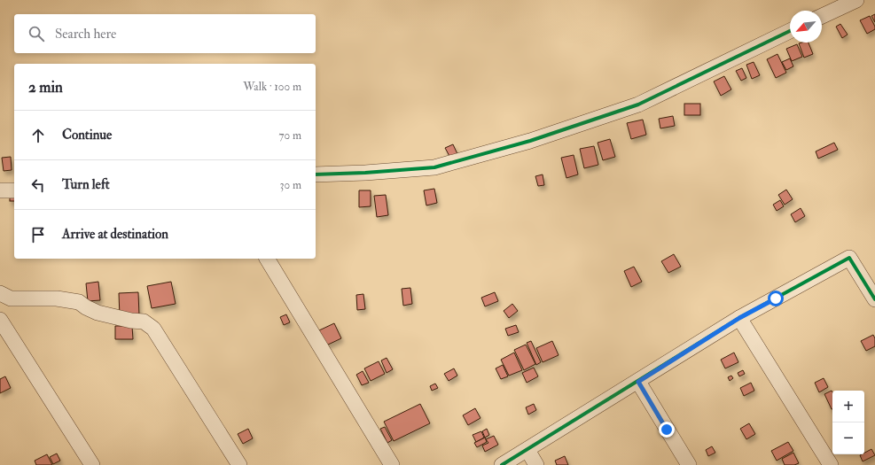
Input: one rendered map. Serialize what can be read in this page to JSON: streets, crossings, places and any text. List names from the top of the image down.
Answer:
{
  "north": "bottom left",
  "page": {
    "search": "Search here",
    "heading": ["2 min", "Walk · 100 m"],
    "list": [
      ["Continue", "70 m"],
      ["Turn left", "30 m"],
      "Arrive at destination"
    ],
    "map_buttons": ["+", "−"]
  }
}
